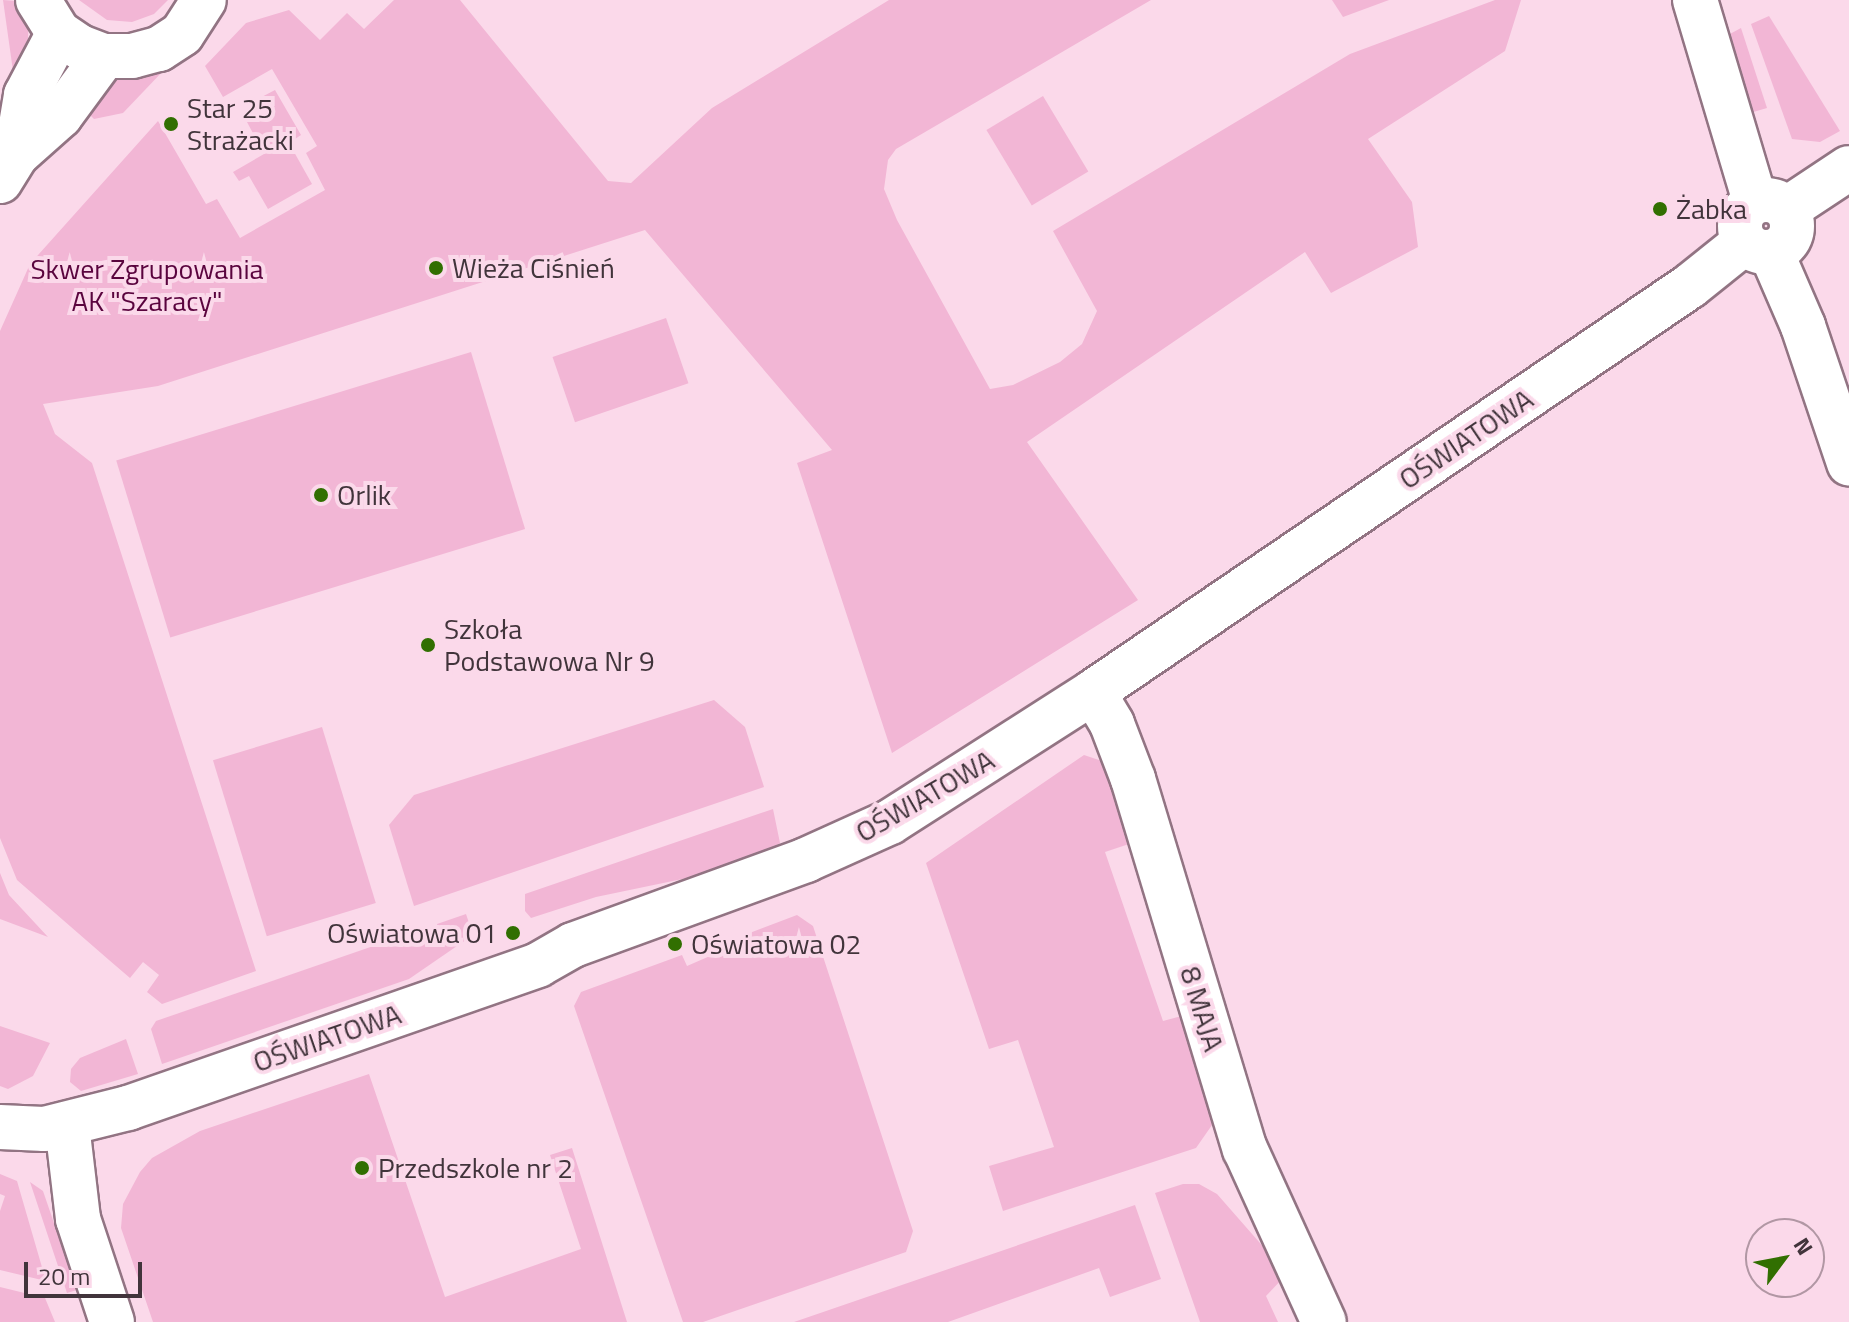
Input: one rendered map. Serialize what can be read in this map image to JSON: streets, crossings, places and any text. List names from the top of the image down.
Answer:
{
  "streets": {
    "street": ["OŚWIATOWA", "8 MAJA"]
  },
  "crossings": [
    ["OŚWIATOWA", "8 MAJA"]
  ],
  "parks": ["Skwer Zgrupowania AK \"Szaracy\""],
  "places": [
    "Star 25 Strażacki",
    "Żabka",
    "Wieża Ciśnień",
    "Orlik",
    "Szkoła Podstawowa Nr 9",
    "Oświatowa 01",
    "Oświatowa 02",
    "Przedszkole nr 2"
  ],
  "scale_bar": "20 m",
  "north": "top right"
}
